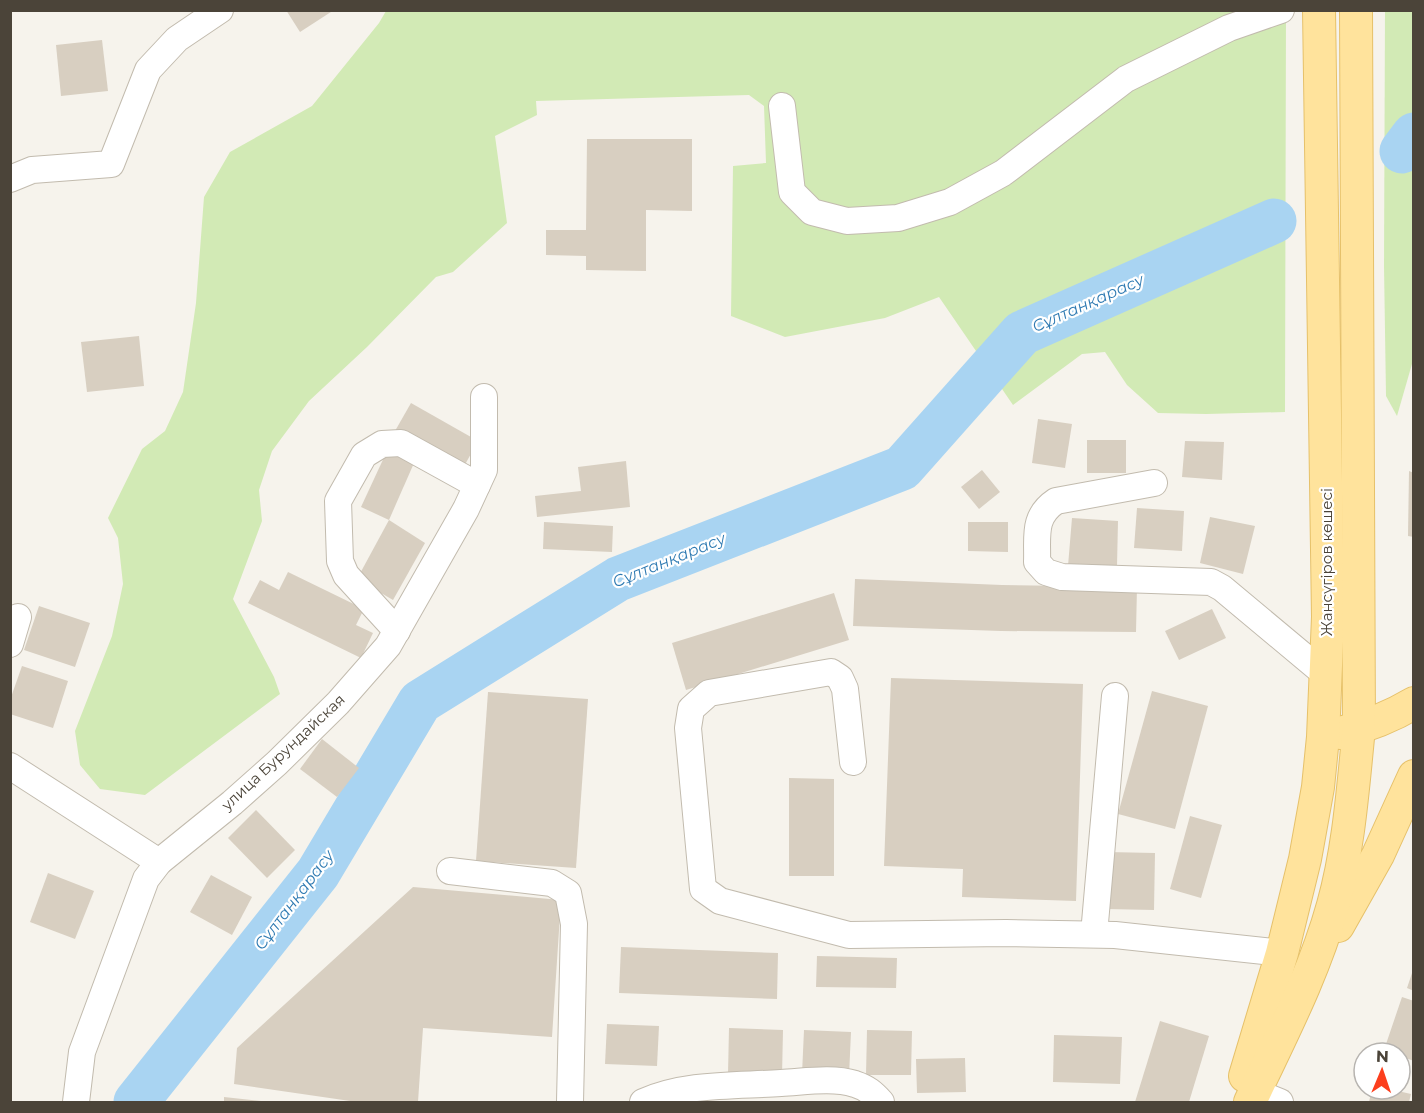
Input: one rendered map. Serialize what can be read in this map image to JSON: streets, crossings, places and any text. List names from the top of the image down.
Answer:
{
  "streets": {
    "main road": ["Жансүгіров көшесі"],
    "street": ["улица Бурундайская"]
  },
  "water": ["Сұлтанқарасу"],
  "north": "top"
}
